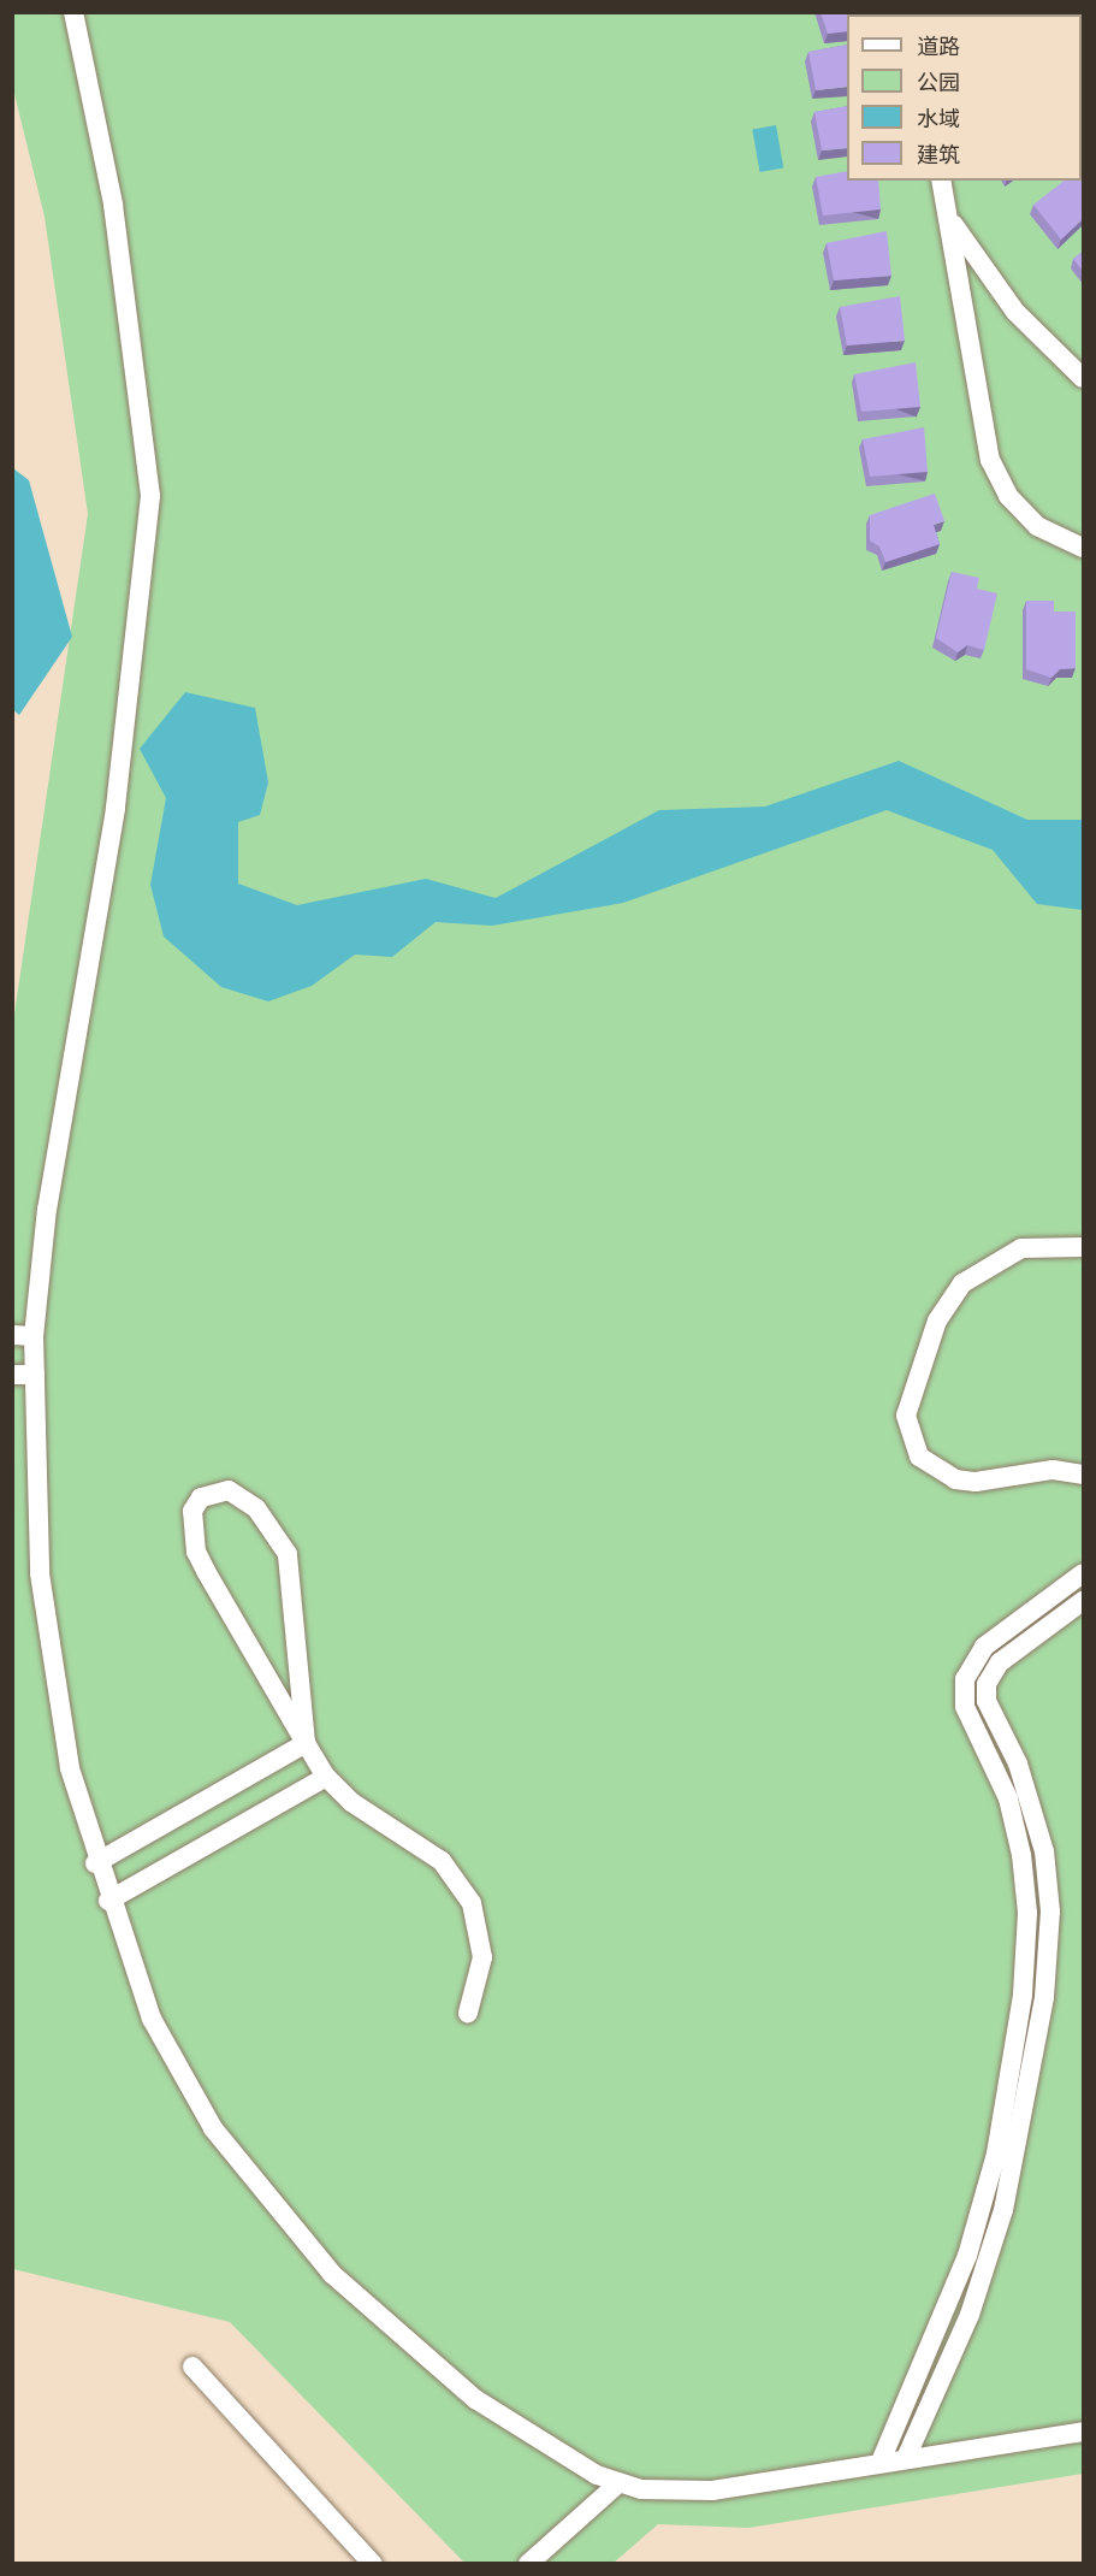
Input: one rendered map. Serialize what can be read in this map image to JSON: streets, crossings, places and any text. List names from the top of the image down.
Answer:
{
  "legend": [
    "道路",
    "公园",
    "水域",
    "建筑"
  ]
}
